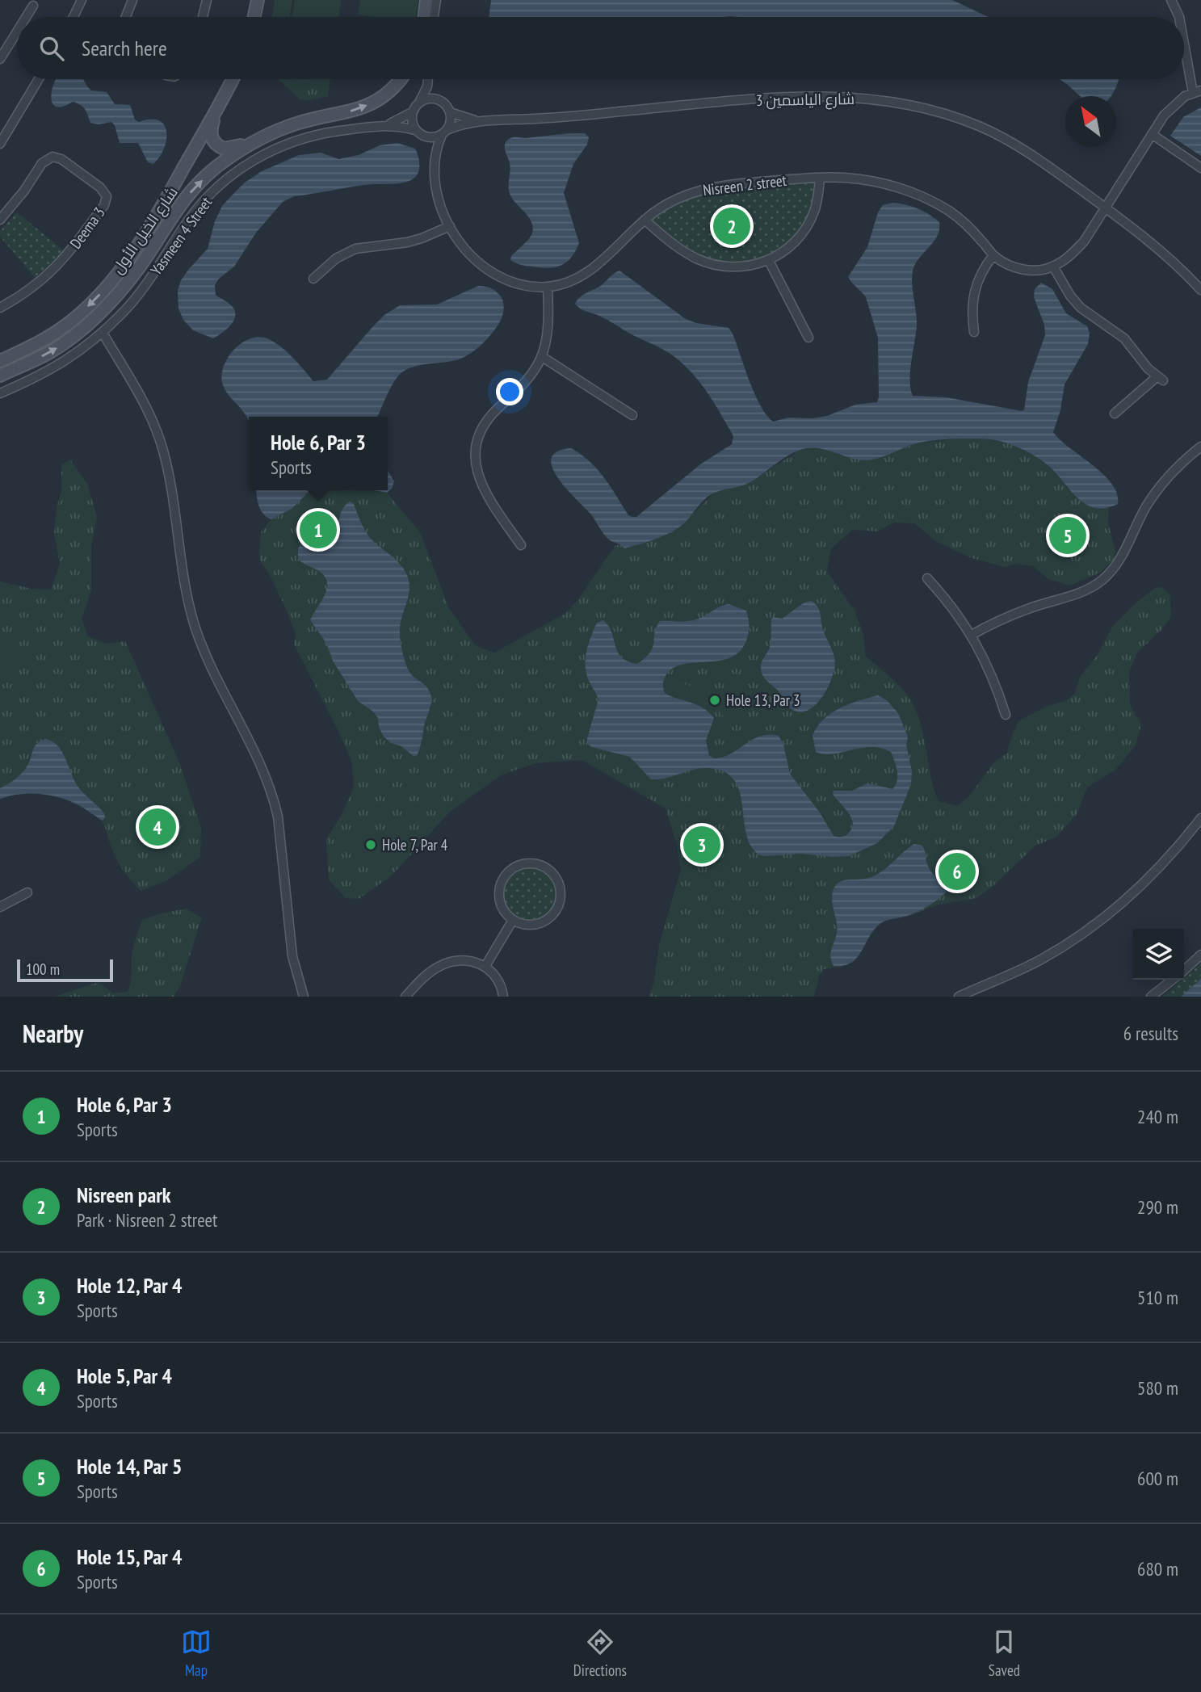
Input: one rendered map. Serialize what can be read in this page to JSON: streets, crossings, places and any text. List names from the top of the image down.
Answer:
{
  "streets": {
    "main road": ["شارع الخيل الأول"],
    "street": [
      "شارع الياسمين 3",
      "Nisreen 2 street",
      "Deema 3",
      "Yasmeen 4 Street"
    ]
  },
  "crossings": [
    ["شارع الياسمين 3", "Nisreen 2 street"]
  ],
  "places": ["Hole 13, Par 3", "Hole 7, Par 4"],
  "scale_bar": "100 m",
  "north": "top left",
  "page": {
    "search": "Search here",
    "pins": [
      "2",
      "1",
      "5",
      "4",
      "3",
      "6"
    ],
    "popup": ["Hole 6, Par 3", "Sports"],
    "scale": "100 m",
    "heading": ["Nearby", "6 results"],
    "list": [
      {
        "mark": "1",
        "name": "Hole 6, Par 3",
        "note": "Sports",
        "value": "240 m"
      },
      {
        "mark": "2",
        "name": "Nisreen park",
        "note": "Park · Nisreen 2 street",
        "value": "290 m"
      },
      {
        "mark": "3",
        "name": "Hole 12, Par 4",
        "note": "Sports",
        "value": "510 m"
      },
      {
        "mark": "4",
        "name": "Hole 5, Par 4",
        "note": "Sports",
        "value": "580 m"
      },
      {
        "mark": "5",
        "name": "Hole 14, Par 5",
        "note": "Sports",
        "value": "600 m"
      },
      {
        "mark": "6",
        "name": "Hole 15, Par 4",
        "note": "Sports",
        "value": "680 m"
      }
    ],
    "nav": ["Map", "Directions", "Saved"]
  }
}
